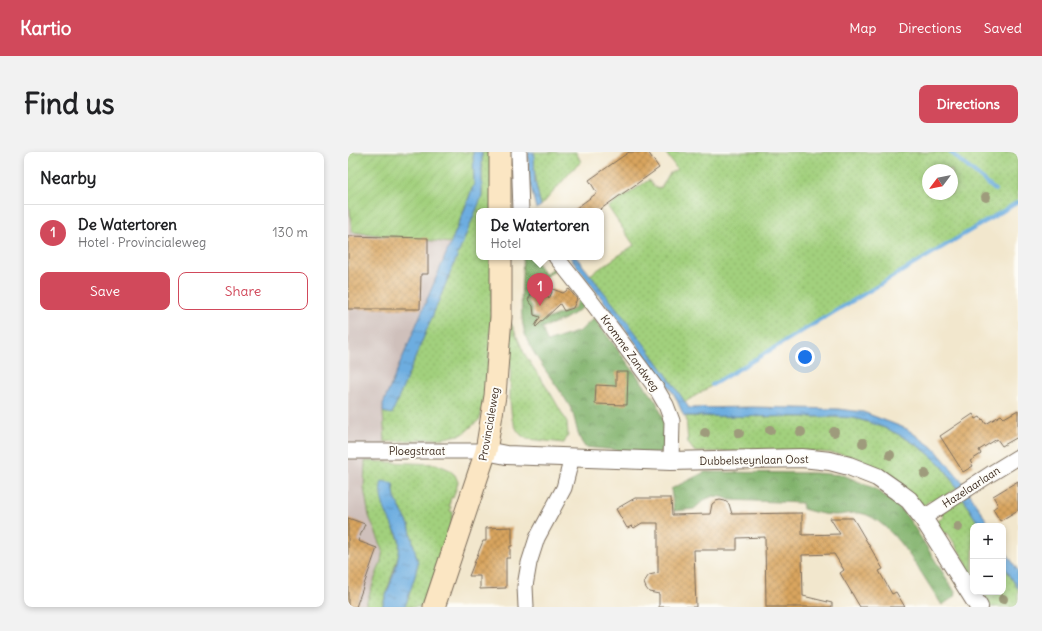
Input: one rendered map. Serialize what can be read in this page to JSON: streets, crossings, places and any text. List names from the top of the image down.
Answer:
{
  "streets": {
    "main road": ["Provincialeweg"],
    "street": [
      "Kromme Zandweg",
      "Ploegstraat",
      "Dubbelsteynlaan Oost",
      "Hazelaarlaan"
    ]
  },
  "crossings": [
    ["Kromme Zandweg", "Dubbelsteynlaan Oost"],
    ["Provincialeweg", "Ploegstraat"],
    ["Provincialeweg", "Dubbelsteynlaan Oost"],
    ["Ploegstraat", "Dubbelsteynlaan Oost"],
    ["Dubbelsteynlaan Oost", "Hazelaarlaan"]
  ],
  "north": "bottom left",
  "page": {
    "header": "Kartio",
    "nav": ["Map", "Directions", "Saved"],
    "buttons": [
      "Directions",
      ["Save", "Share"]
    ],
    "title": "Find us",
    "heading": "Nearby",
    "list": [
      {
        "mark": "1",
        "name": "De Watertoren",
        "note": "Hotel · Provincialeweg",
        "value": "130 m"
      }
    ],
    "popup": ["De Watertoren", "Hotel"],
    "pins": "1",
    "map_buttons": ["+", "−"]
  }
}
